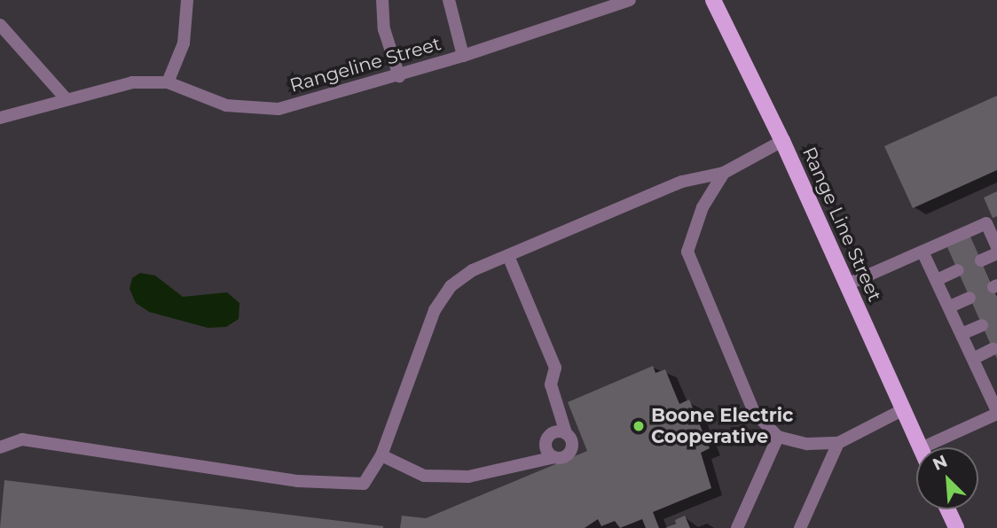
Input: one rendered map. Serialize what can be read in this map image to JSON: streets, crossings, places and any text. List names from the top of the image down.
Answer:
{
  "streets": {
    "main road": ["Range Line Street"],
    "street": ["Rangeline Street"]
  },
  "places": ["Boone Electric Cooperative"],
  "north": "top left"
}
